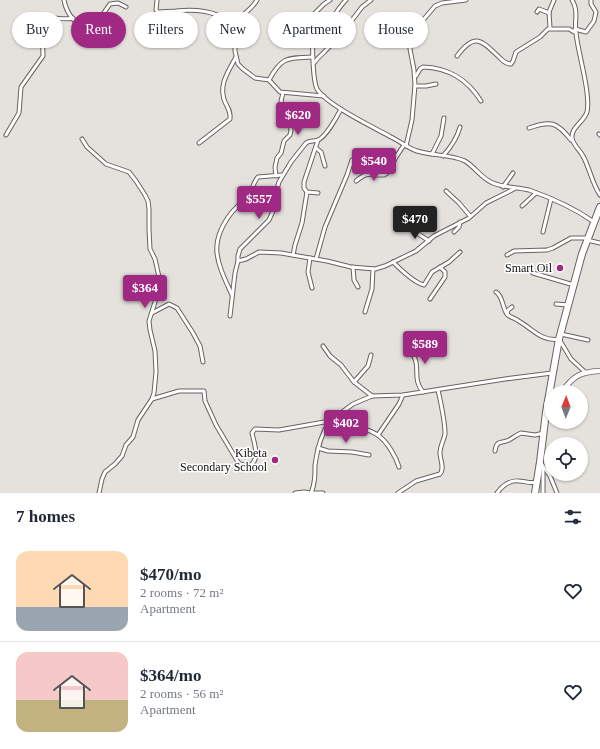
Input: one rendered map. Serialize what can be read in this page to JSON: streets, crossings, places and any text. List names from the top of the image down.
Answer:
{
  "places": ["Smart Oil", "Kibeta Secondary School"],
  "north": "top",
  "page": {
    "chip": [
      "Buy",
      "Rent",
      "Filters",
      "New",
      "Apartment",
      "House"
    ],
    "price": [
      "$620",
      "$540",
      "$557",
      "$470",
      "$364",
      "$589",
      "$402"
    ],
    "heading": "7 homes",
    "list": [
      {
        "name": "$470/mo",
        "note": "2 rooms · 72 m² · Apartment"
      },
      {
        "name": "$364/mo",
        "note": "2 rooms · 56 m² · Apartment"
      }
    ]
  }
}
